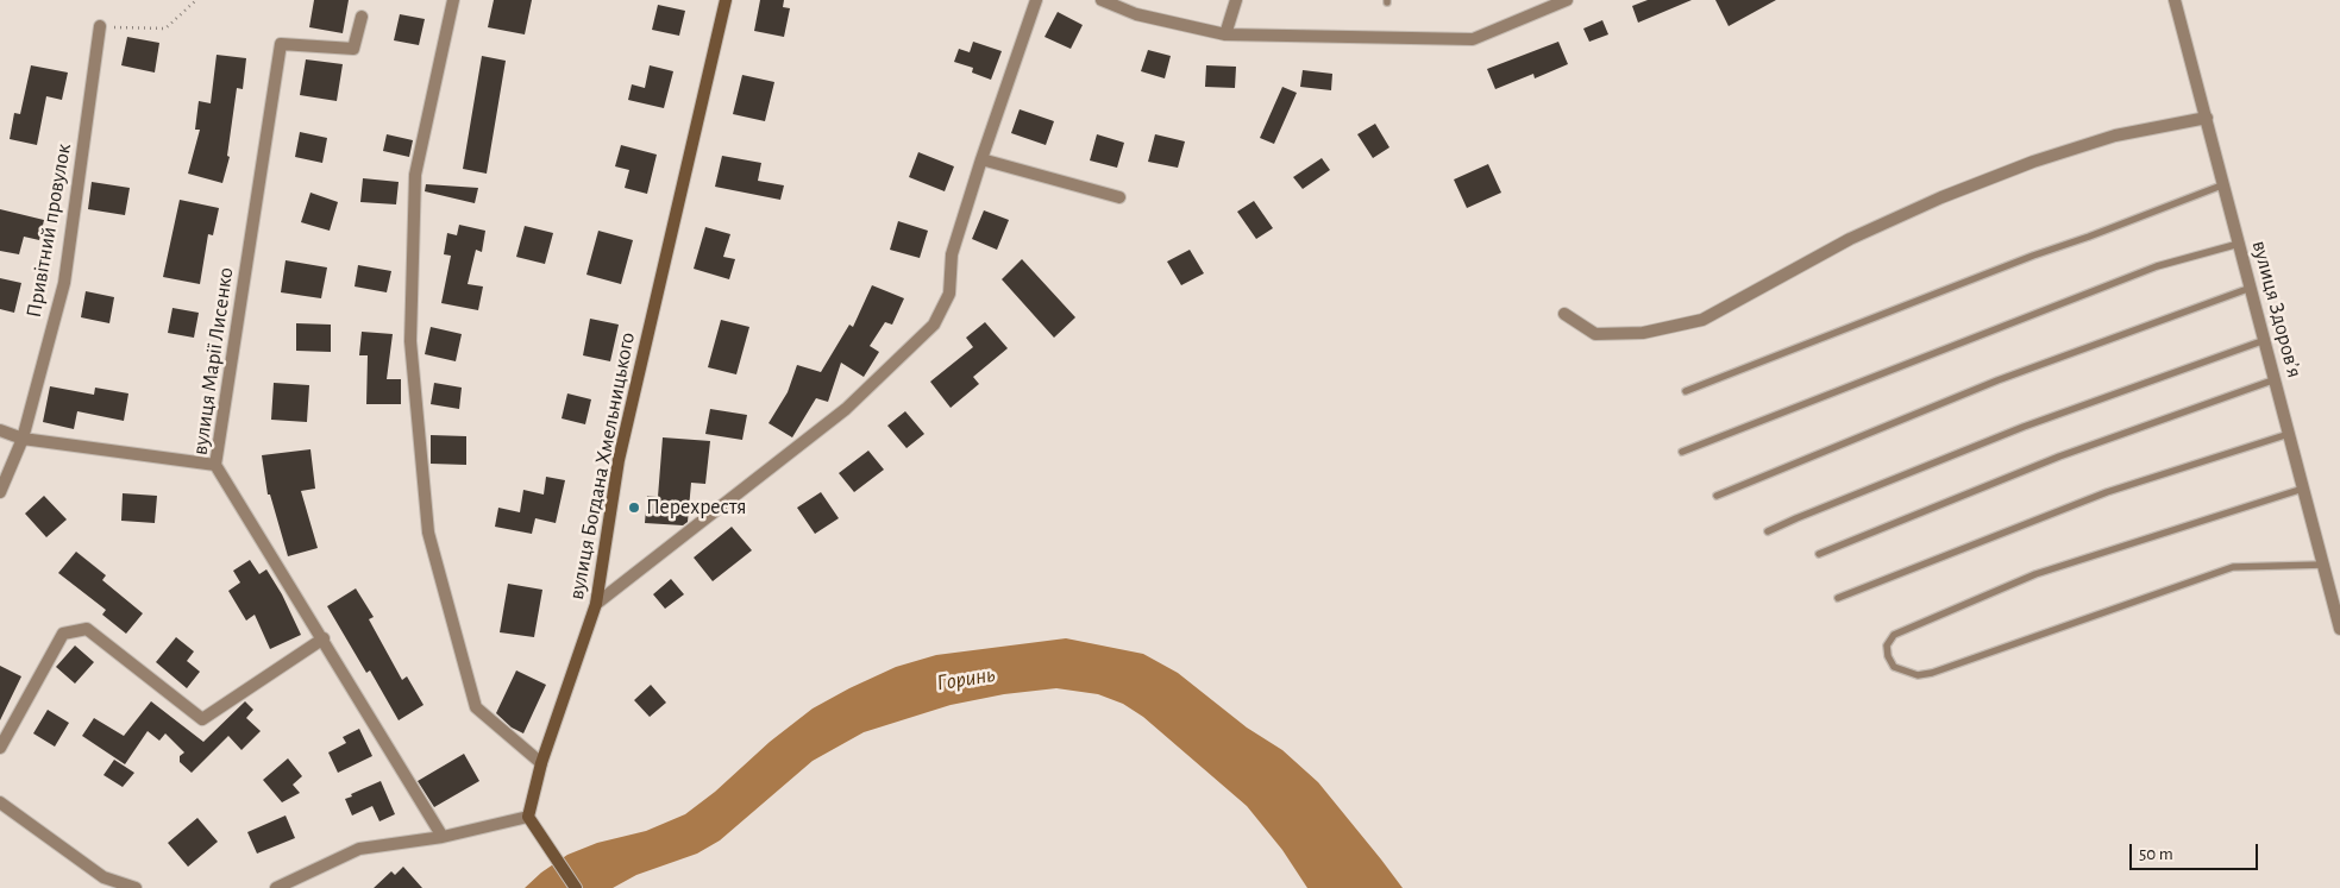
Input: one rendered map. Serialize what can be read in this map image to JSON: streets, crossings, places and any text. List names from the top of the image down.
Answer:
{
  "streets": {
    "street": [
      "Привітний провулок",
      "вулиця Здоровʼя",
      "вулиця Марії Лисенко",
      "вулиця Богдана Хмельницького"
    ]
  },
  "water": ["Горинь"],
  "places": ["Перехрестя"],
  "scale_bar": "50 m"
}
